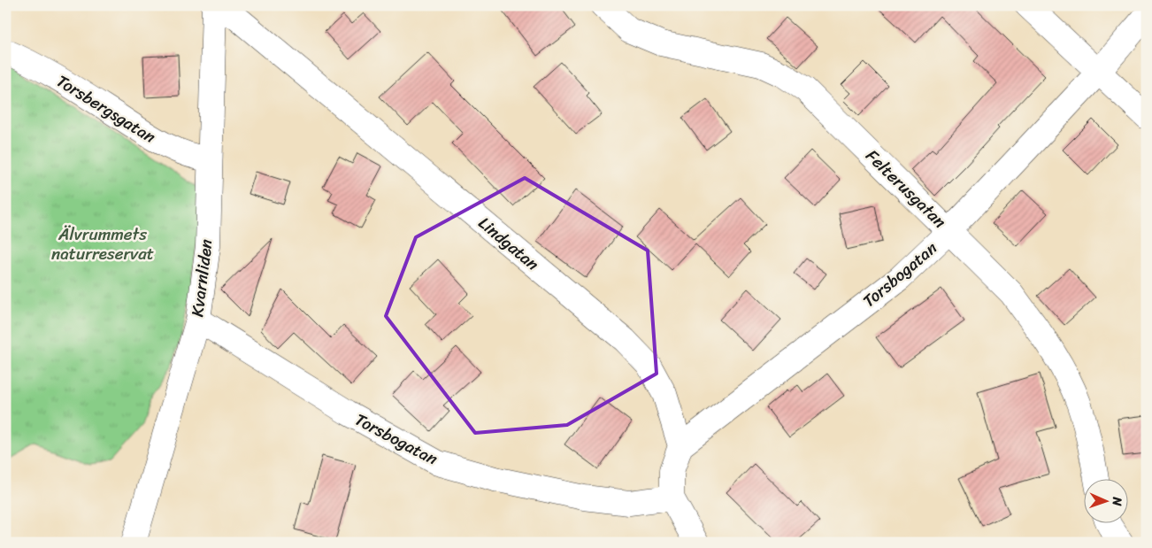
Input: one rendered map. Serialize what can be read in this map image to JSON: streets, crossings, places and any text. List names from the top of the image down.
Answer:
{
  "streets": {
    "street": [
      "Torsbergsgatan",
      "Felterusgatan",
      "Lindgatan",
      "Torsbogatan",
      "Kvarnliden"
    ]
  },
  "crossings": [
    ["Torsbergsgatan", "Kvarnliden"],
    ["Felterusgatan", "Torsbogatan"],
    ["Lindgatan", "Torsbogatan"],
    ["Lindgatan", "Kvarnliden"],
    ["Torsbogatan", "Kvarnliden"]
  ],
  "parks": ["Älvrummets naturreservat"],
  "north": "right"
}
